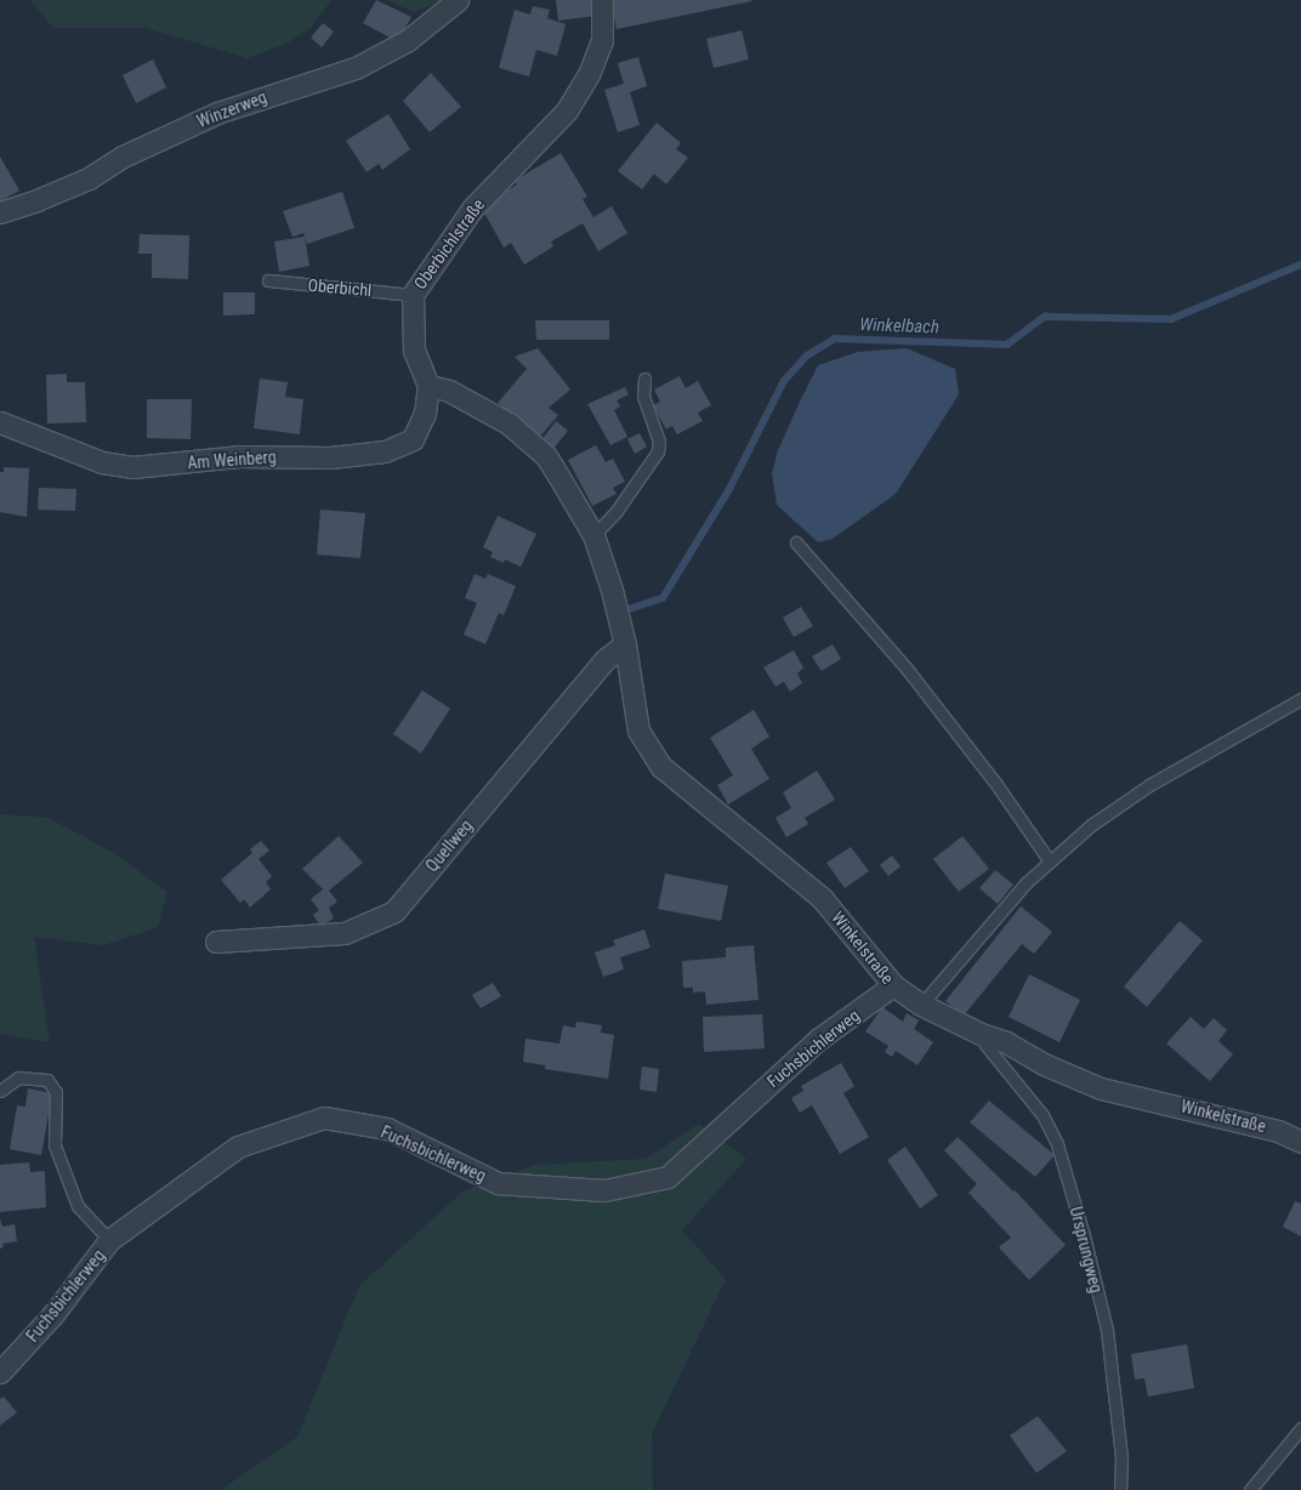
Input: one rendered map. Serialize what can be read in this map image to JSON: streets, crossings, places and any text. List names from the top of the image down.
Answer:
{
  "streets": {
    "street": [
      "Winzerweg",
      "Oberbichlstraße",
      "Am Weinberg",
      "Quellweg",
      "Winkelstraße",
      "Fuchsbichlerweg"
    ],
    "lane": ["Oberbichl", "Ursprungweg"]
  },
  "crossings": [
    ["Oberbichlstraße", "Oberbichl"],
    ["Oberbichlstraße", "Am Weinberg"],
    ["Quellweg", "Winkelstraße"],
    ["Winkelstraße", "Fuchsbichlerweg"],
    ["Winkelstraße", "Ursprungweg"]
  ],
  "water": ["Winkelbach"]
}
